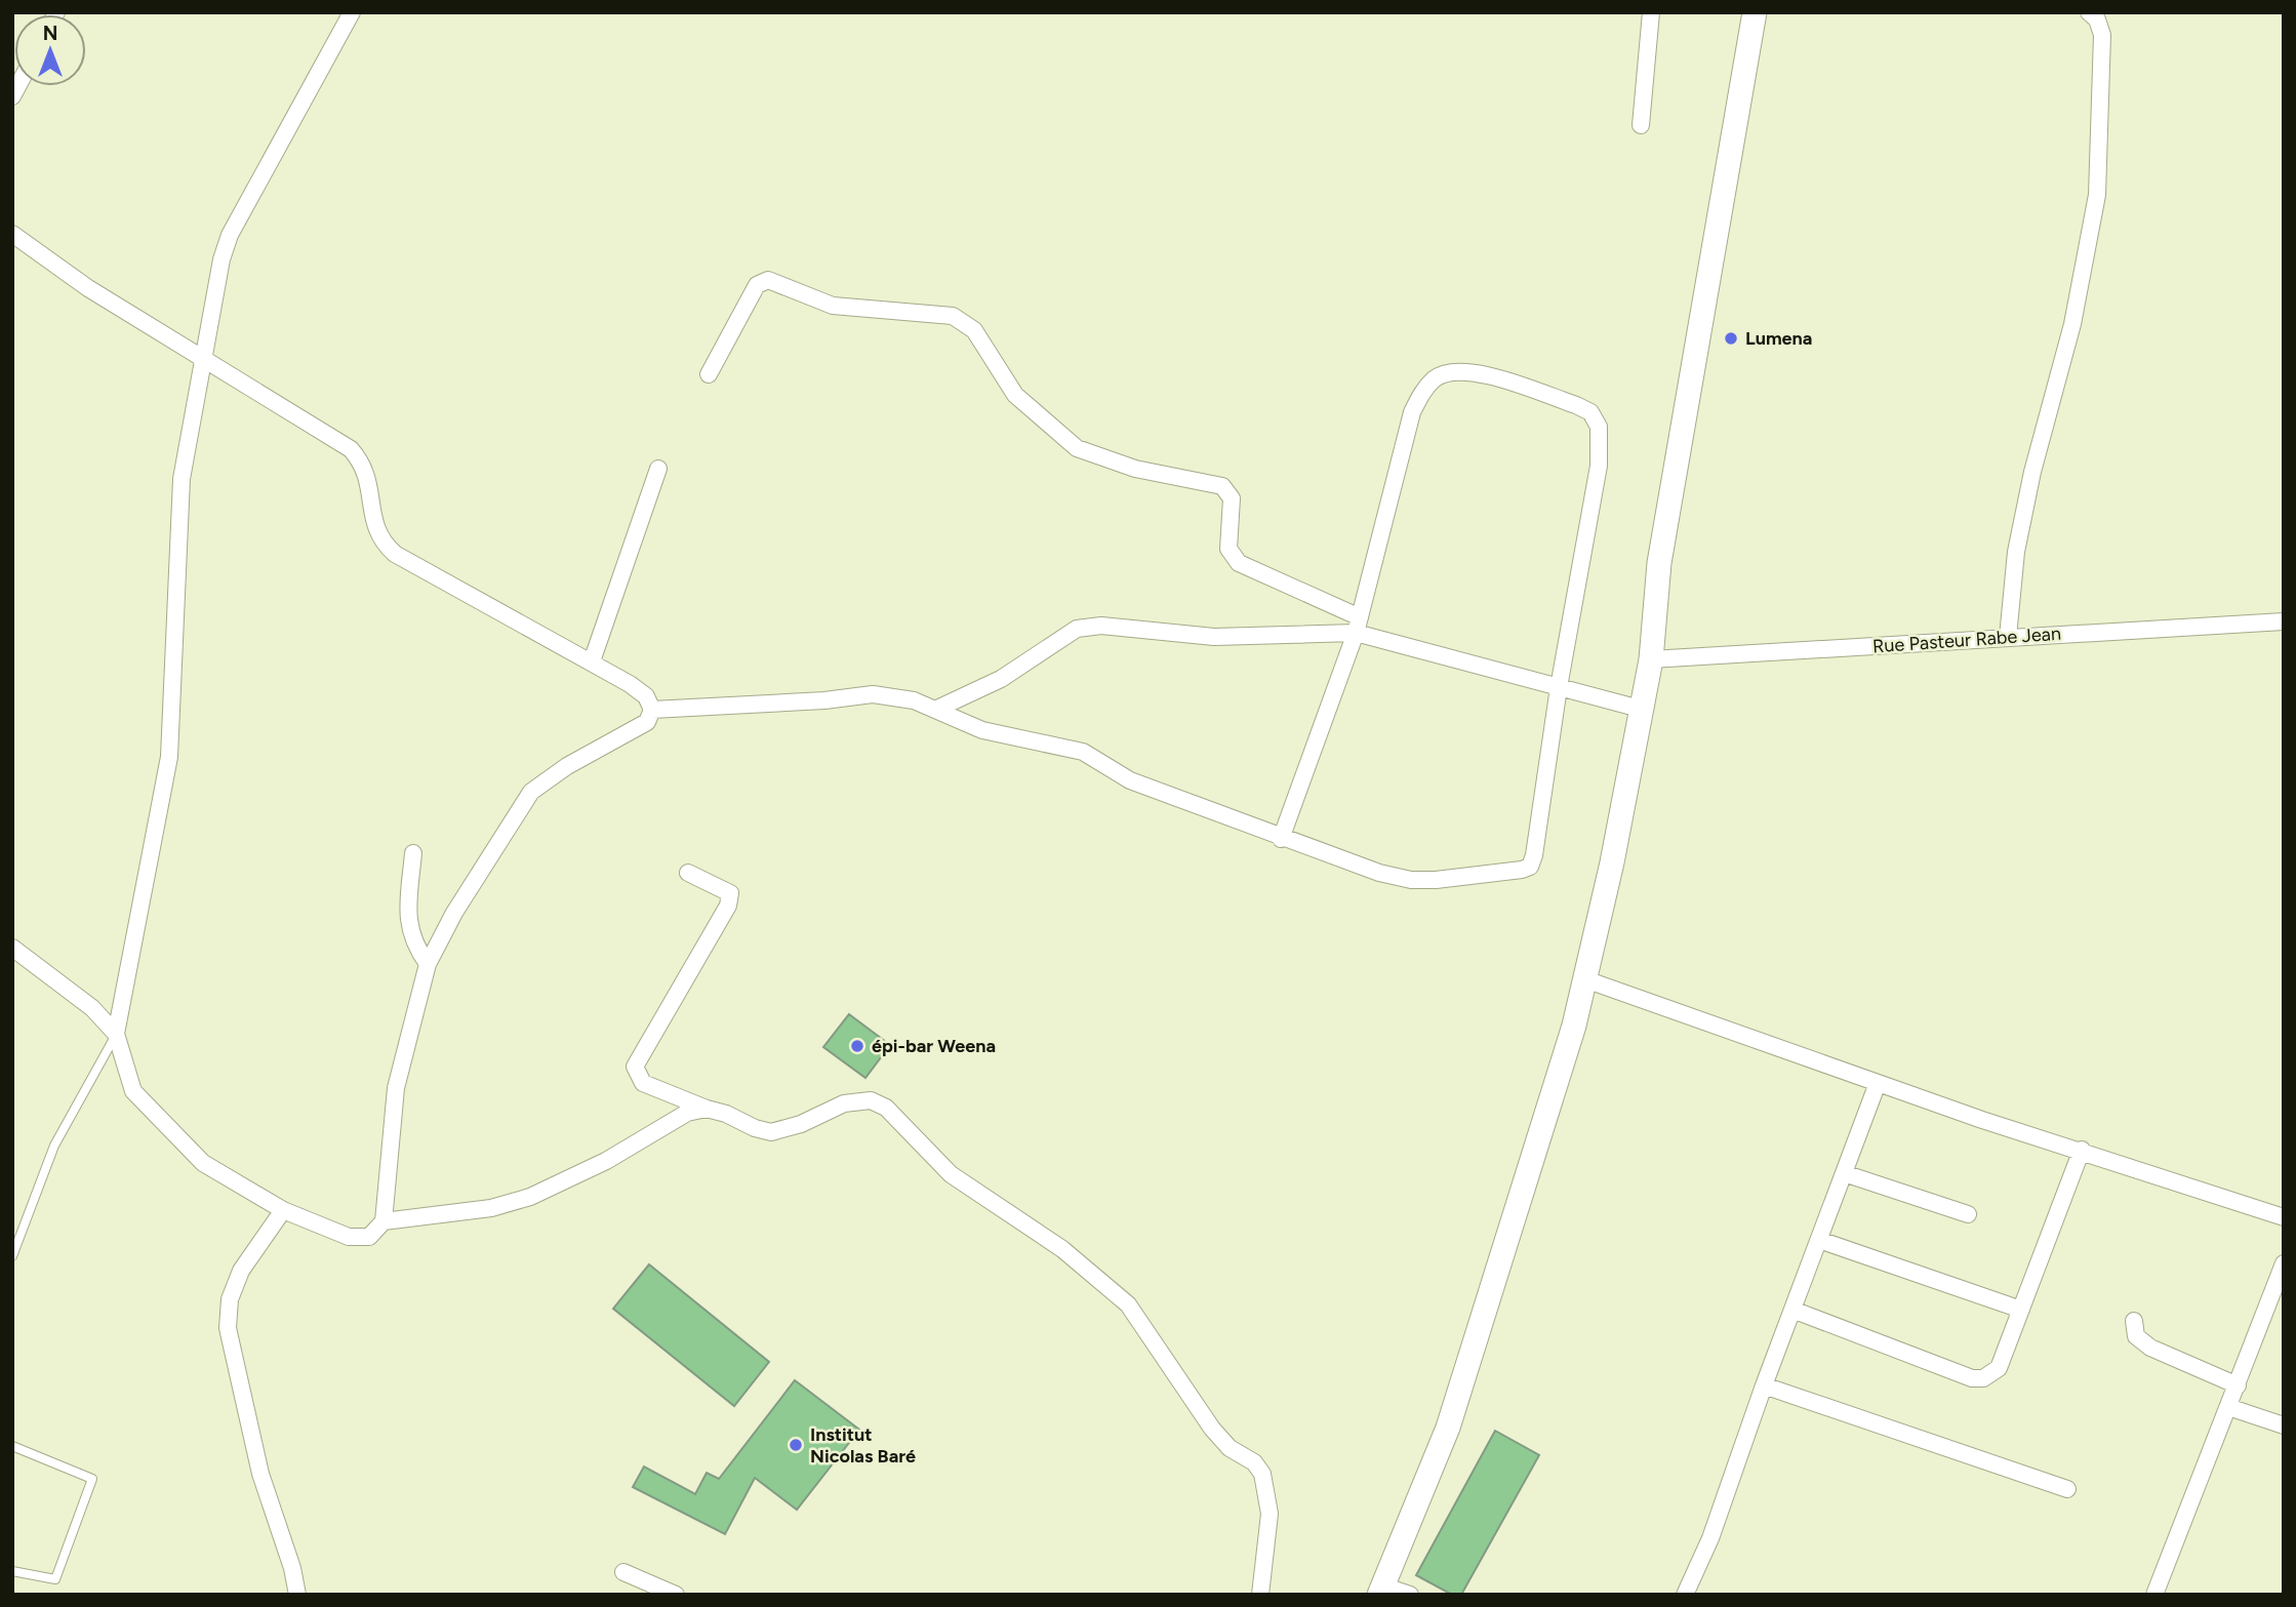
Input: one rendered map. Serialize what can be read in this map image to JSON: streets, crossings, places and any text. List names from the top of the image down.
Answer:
{
  "streets": {
    "street": ["Rue Pasteur Rabe Jean"]
  },
  "places": ["Lumena", "épi-bar Weena", "Institut Nicolas Baré"],
  "north": "top"
}
